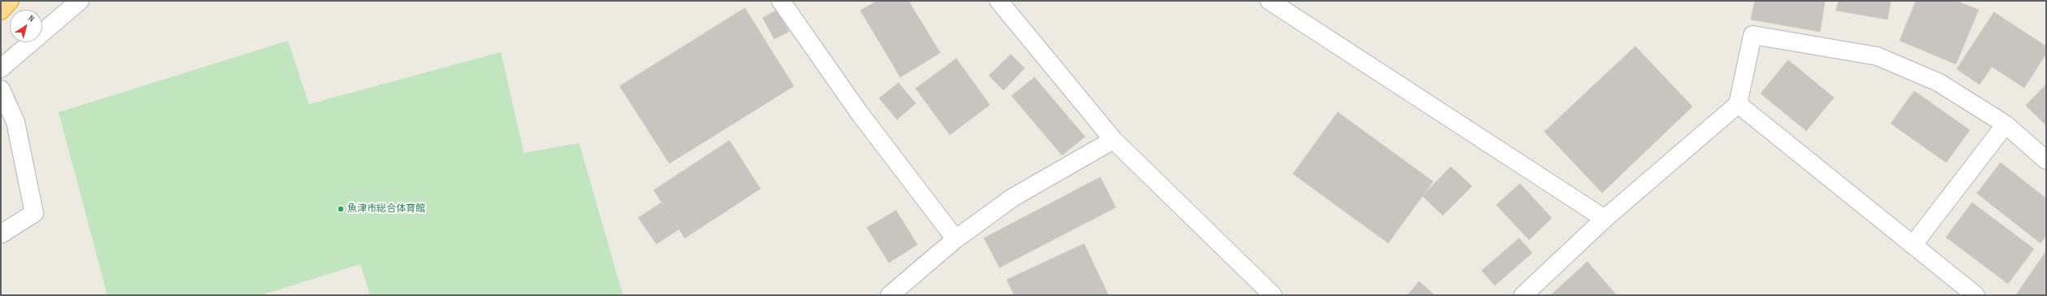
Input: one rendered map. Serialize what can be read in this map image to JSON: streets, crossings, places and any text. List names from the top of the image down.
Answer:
{
  "places": ["魚津市総合体育館"],
  "north": "top right"
}
